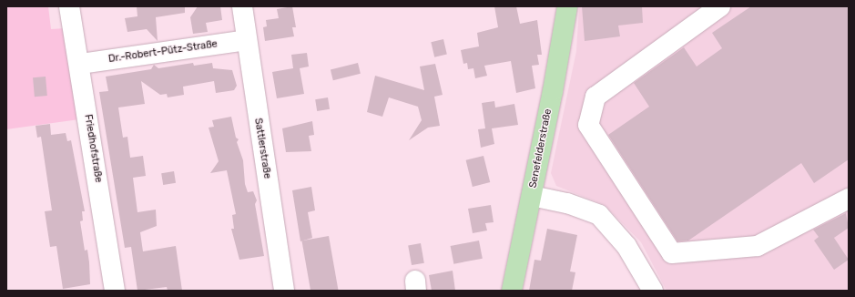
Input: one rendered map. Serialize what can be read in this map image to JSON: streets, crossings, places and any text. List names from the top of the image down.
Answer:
{
  "streets": {
    "main road": ["Senefelderstraße"],
    "street": ["Dr.-Robert-Pütz-Straße", "Friedhofstraße", "Sattlerstraße"]
  },
  "crossings": [
    ["Dr.-Robert-Pütz-Straße", "Friedhofstraße"],
    ["Dr.-Robert-Pütz-Straße", "Sattlerstraße"]
  ]
}
